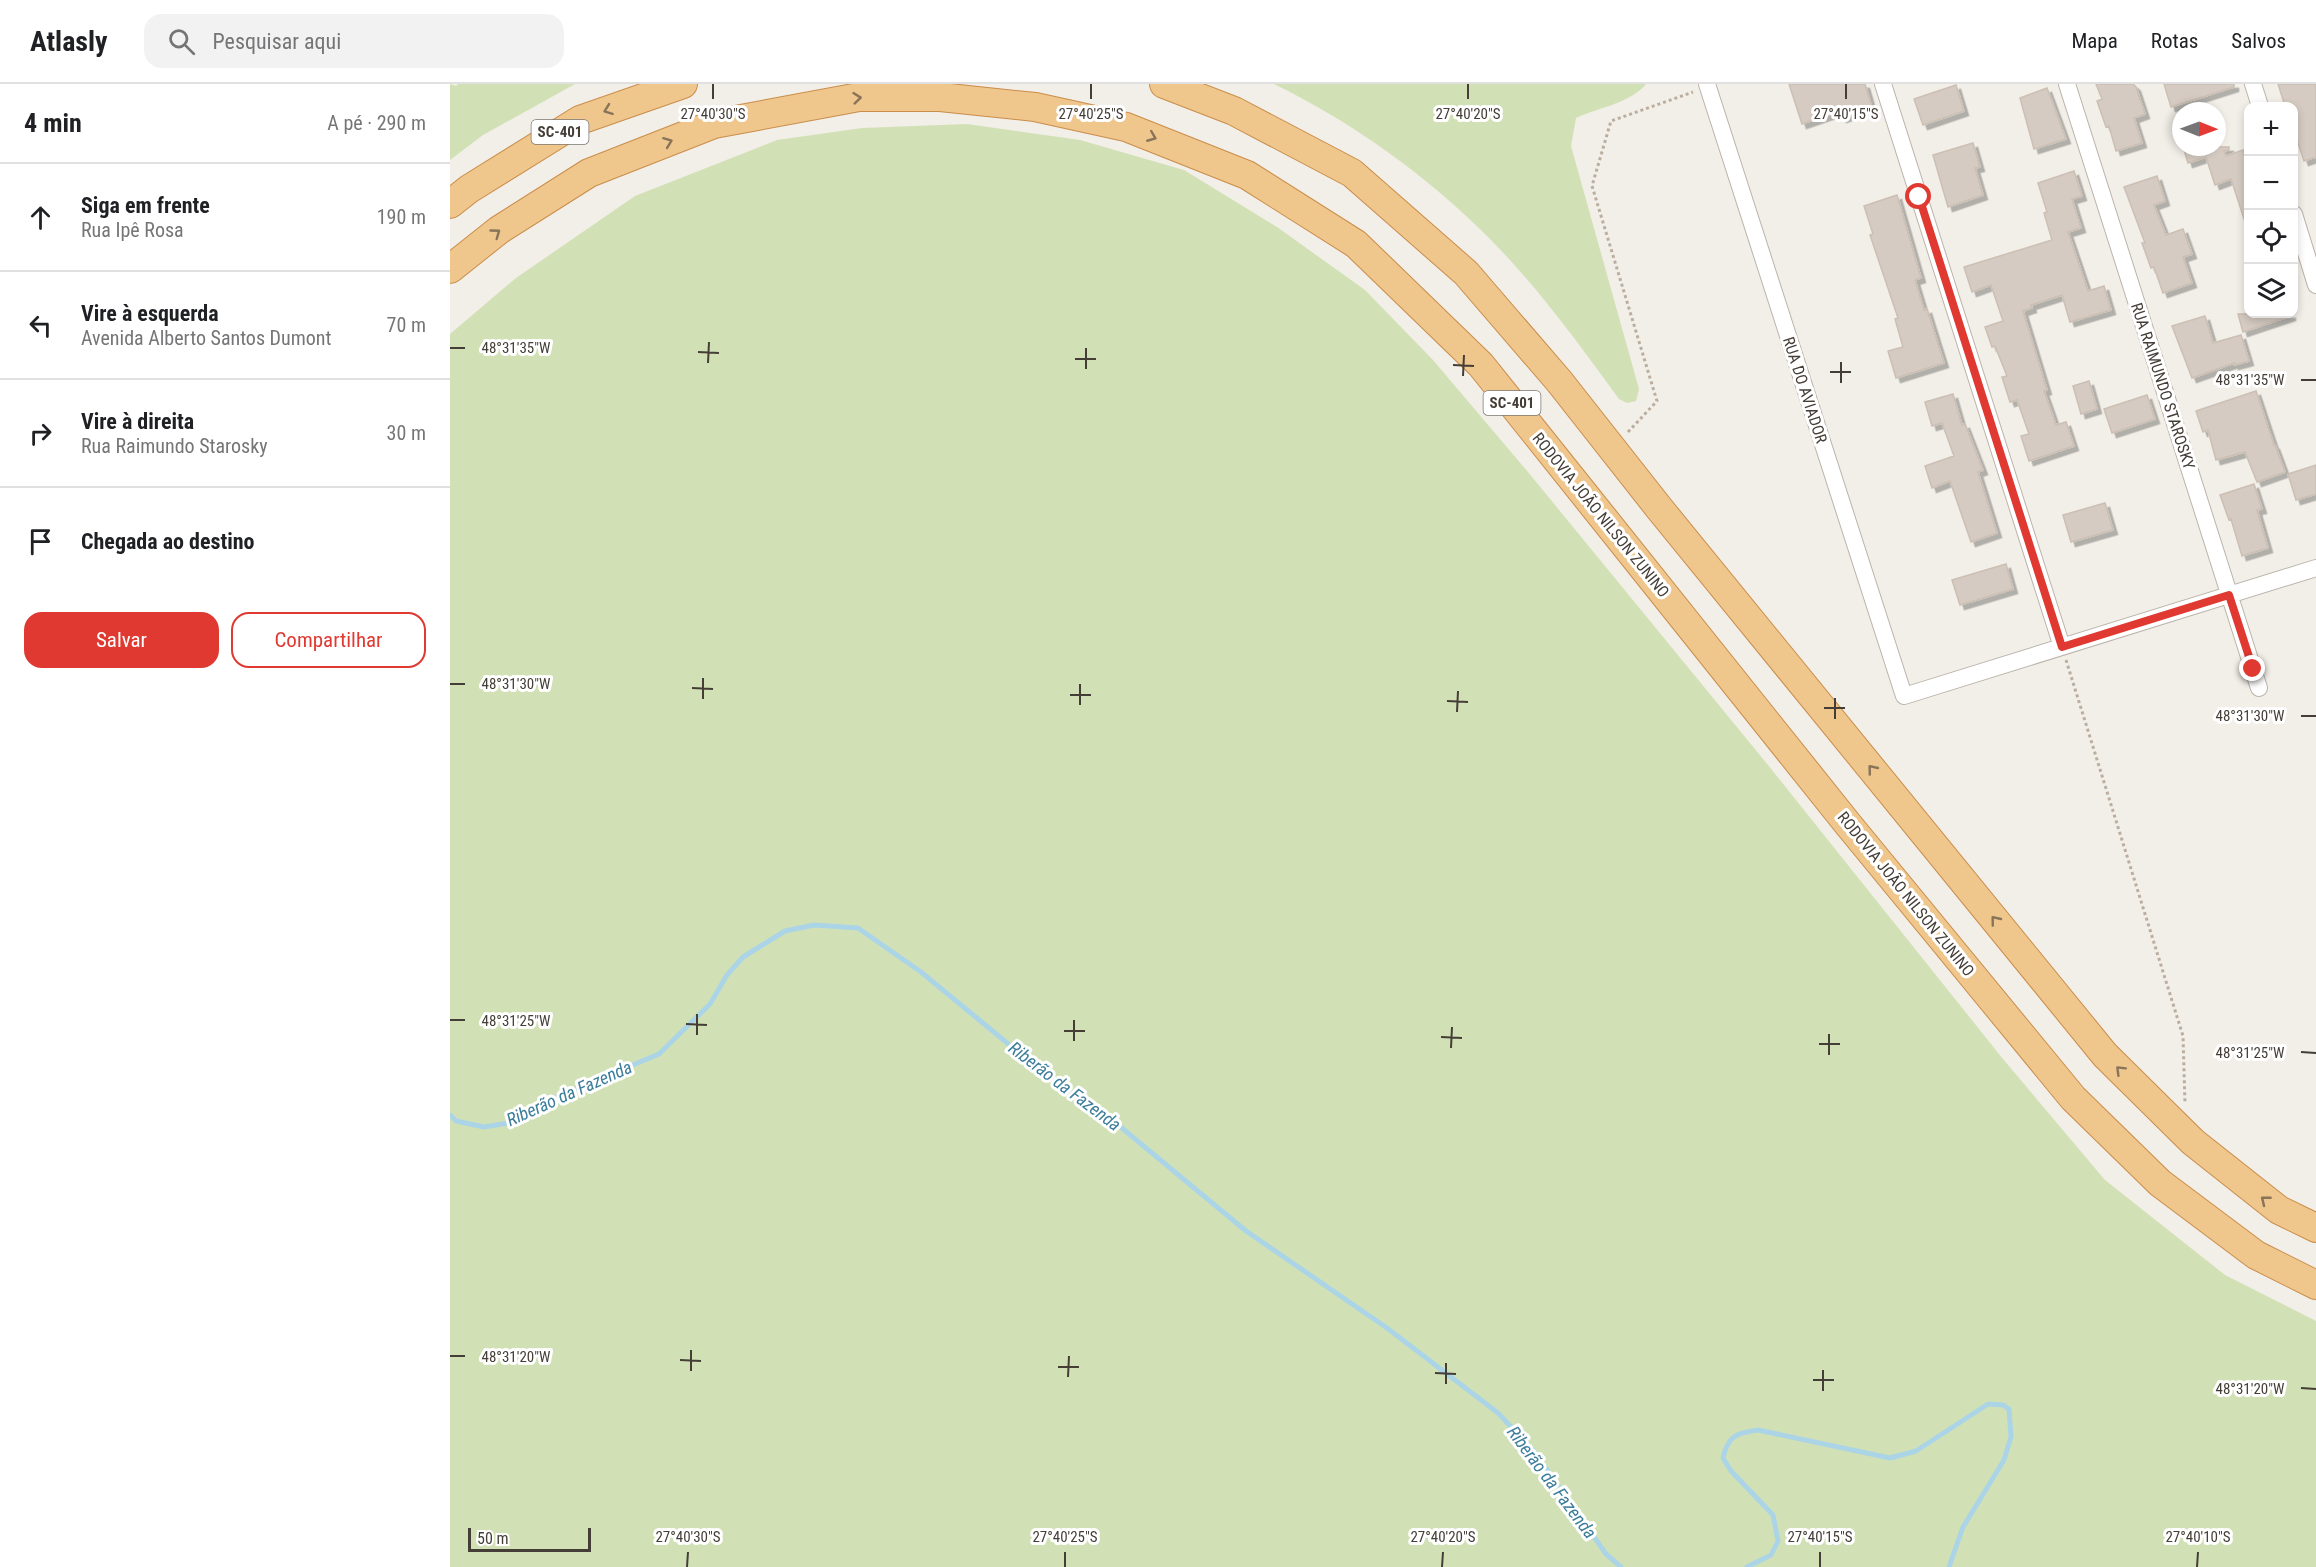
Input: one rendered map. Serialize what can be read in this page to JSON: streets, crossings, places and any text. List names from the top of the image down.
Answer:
{
  "streets": {
    "highway": ["SC-401", "RODOVIA JOÃO NILSON ZUNINO"],
    "street": ["RUA RAIMUNDO STAROSKY", "RUA DO AVIADOR"]
  },
  "water": ["Riberão da Fazenda"],
  "scale_bar": "50 m",
  "north": "right",
  "page": {
    "header": "Atlasly",
    "search": "Pesquisar aqui",
    "nav": ["Mapa", "Rotas", "Salvos"],
    "heading": ["4 min", "A pé · 290 m"],
    "map_buttons": ["+", "−"],
    "list": [
      ["Siga em frente", "Rua Ipê Rosa", "190 m"],
      ["Vire à esquerda", "Avenida Alberto Santos Dumont", "70 m"],
      ["Vire à direita", "Rua Raimundo Starosky", "30 m"],
      "Chegada ao destino"
    ],
    "buttons": ["Salvar", "Compartilhar"],
    "scale": "50 m"
  },
  "coordinates": [
    "27°40'30\"S",
    "27°40'25\"S",
    "27°40'20\"S",
    "27°40'15\"S",
    "48°31'35\"W",
    "48°31'30\"W",
    "48°31'25\"W",
    "48°31'20\"W",
    "27°40'10\"S"
  ]
}
